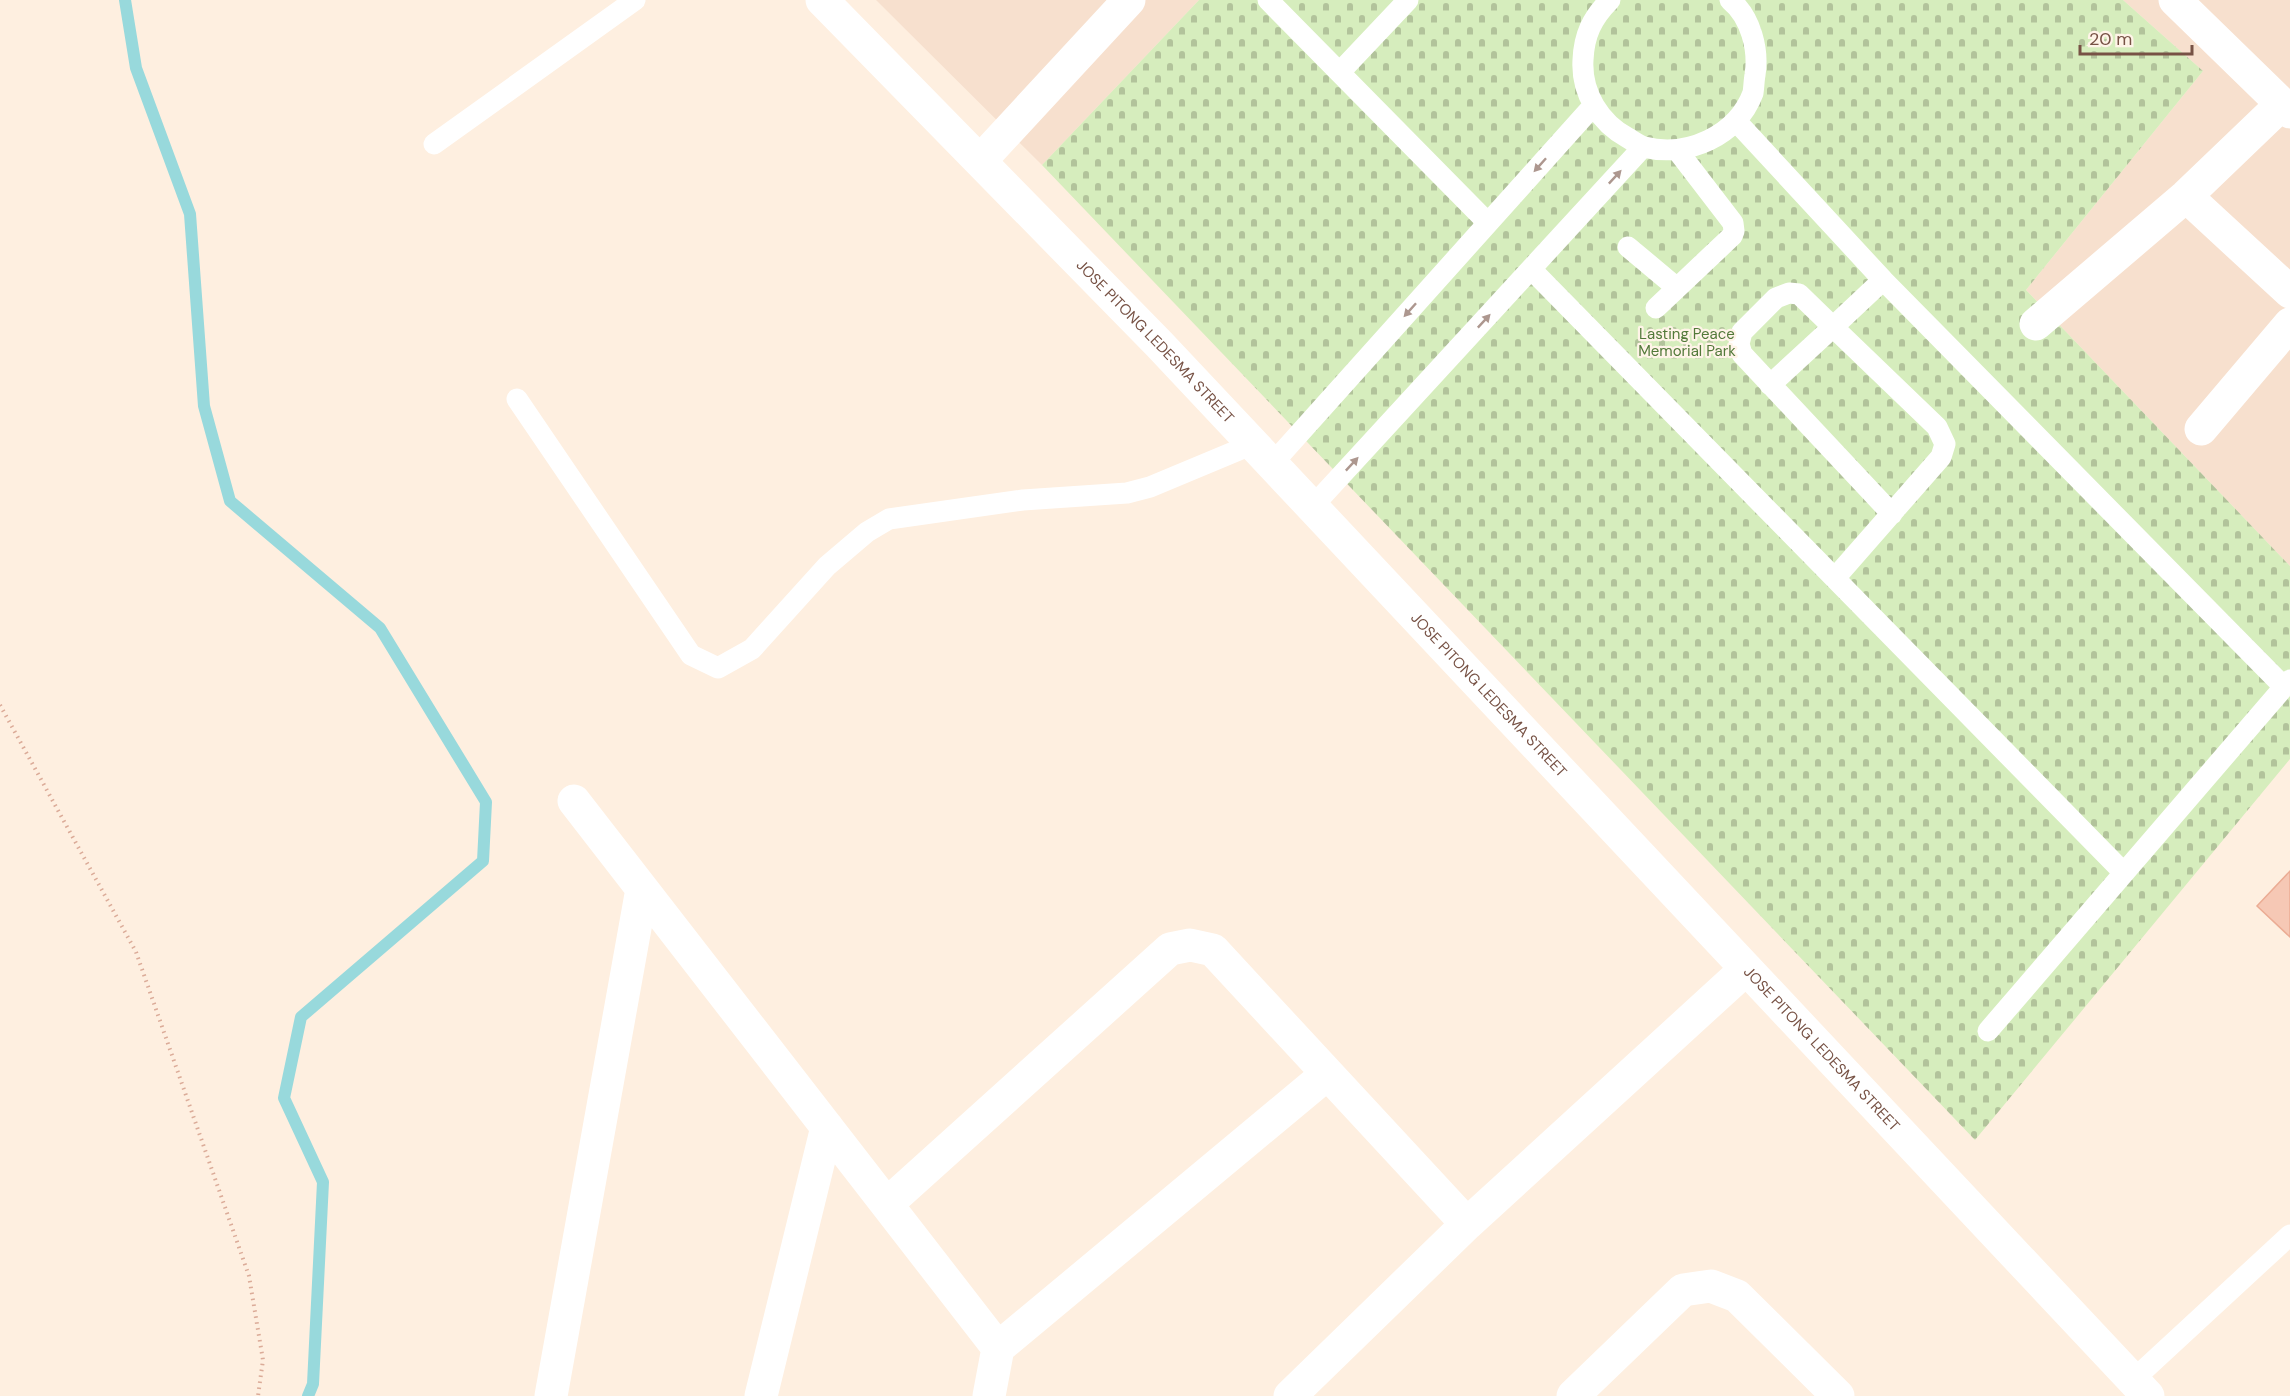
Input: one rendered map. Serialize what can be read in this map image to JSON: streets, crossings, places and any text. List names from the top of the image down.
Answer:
{
  "streets": {
    "street": ["JOSE PITONG LEDESMA STREET"]
  },
  "parks": ["Lasting Peace Memorial Park"],
  "scale_bar": "20 m"
}
